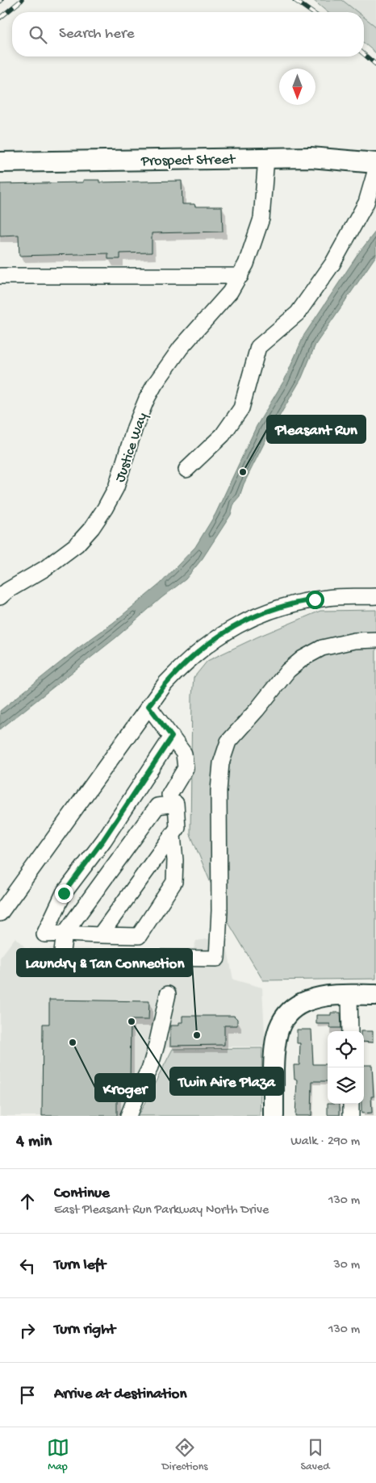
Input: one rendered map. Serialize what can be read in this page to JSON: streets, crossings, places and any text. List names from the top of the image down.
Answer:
{
  "streets": {
    "main road": ["Prospect Street"],
    "street": ["Justice Way"]
  },
  "crossings": [
    ["Prospect Street", "Justice Way"]
  ],
  "places": [
    "Pleasant Run",
    "Twin Aire Plaza",
    "Laundry & Tan Connection",
    "Kroger"
  ],
  "north": "bottom",
  "page": {
    "search": "Search here",
    "heading": ["4 min", "Walk · 290 m"],
    "list": [
      ["Continue", "East Pleasant Run Parkway North Drive", "130 m"],
      ["Turn left", "30 m"],
      ["Turn right", "130 m"],
      "Arrive at destination"
    ],
    "nav": ["Map", "Directions", "Saved"]
  }
}
